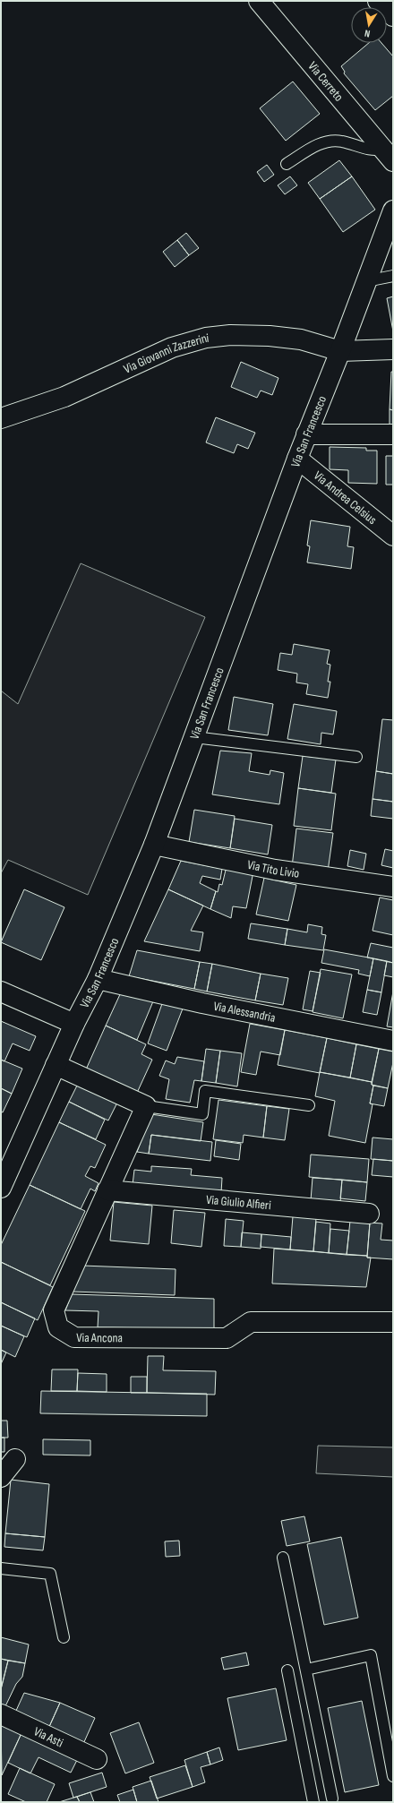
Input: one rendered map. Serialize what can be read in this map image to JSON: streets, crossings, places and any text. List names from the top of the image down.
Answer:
{
  "streets": {
    "street": [
      "Via Cerreto",
      "Via Giovanni Zazzerini",
      "Via San Francesco",
      "Via Andrea Celsius",
      "Via Tito Livio",
      "Via Alessandria",
      "Via Giulio Alfieri",
      "Via Ancona",
      "Via Asti"
    ]
  },
  "crossings": [
    ["Via Giovanni Zazzerini", "Via San Francesco"],
    ["Via San Francesco", "Via Andrea Celsius"],
    ["Via San Francesco", "Via Tito Livio"],
    ["Via San Francesco", "Via Alessandria"],
    ["Via Giulio Alfieri", "Via Ancona"]
  ],
  "north": "bottom"
}
